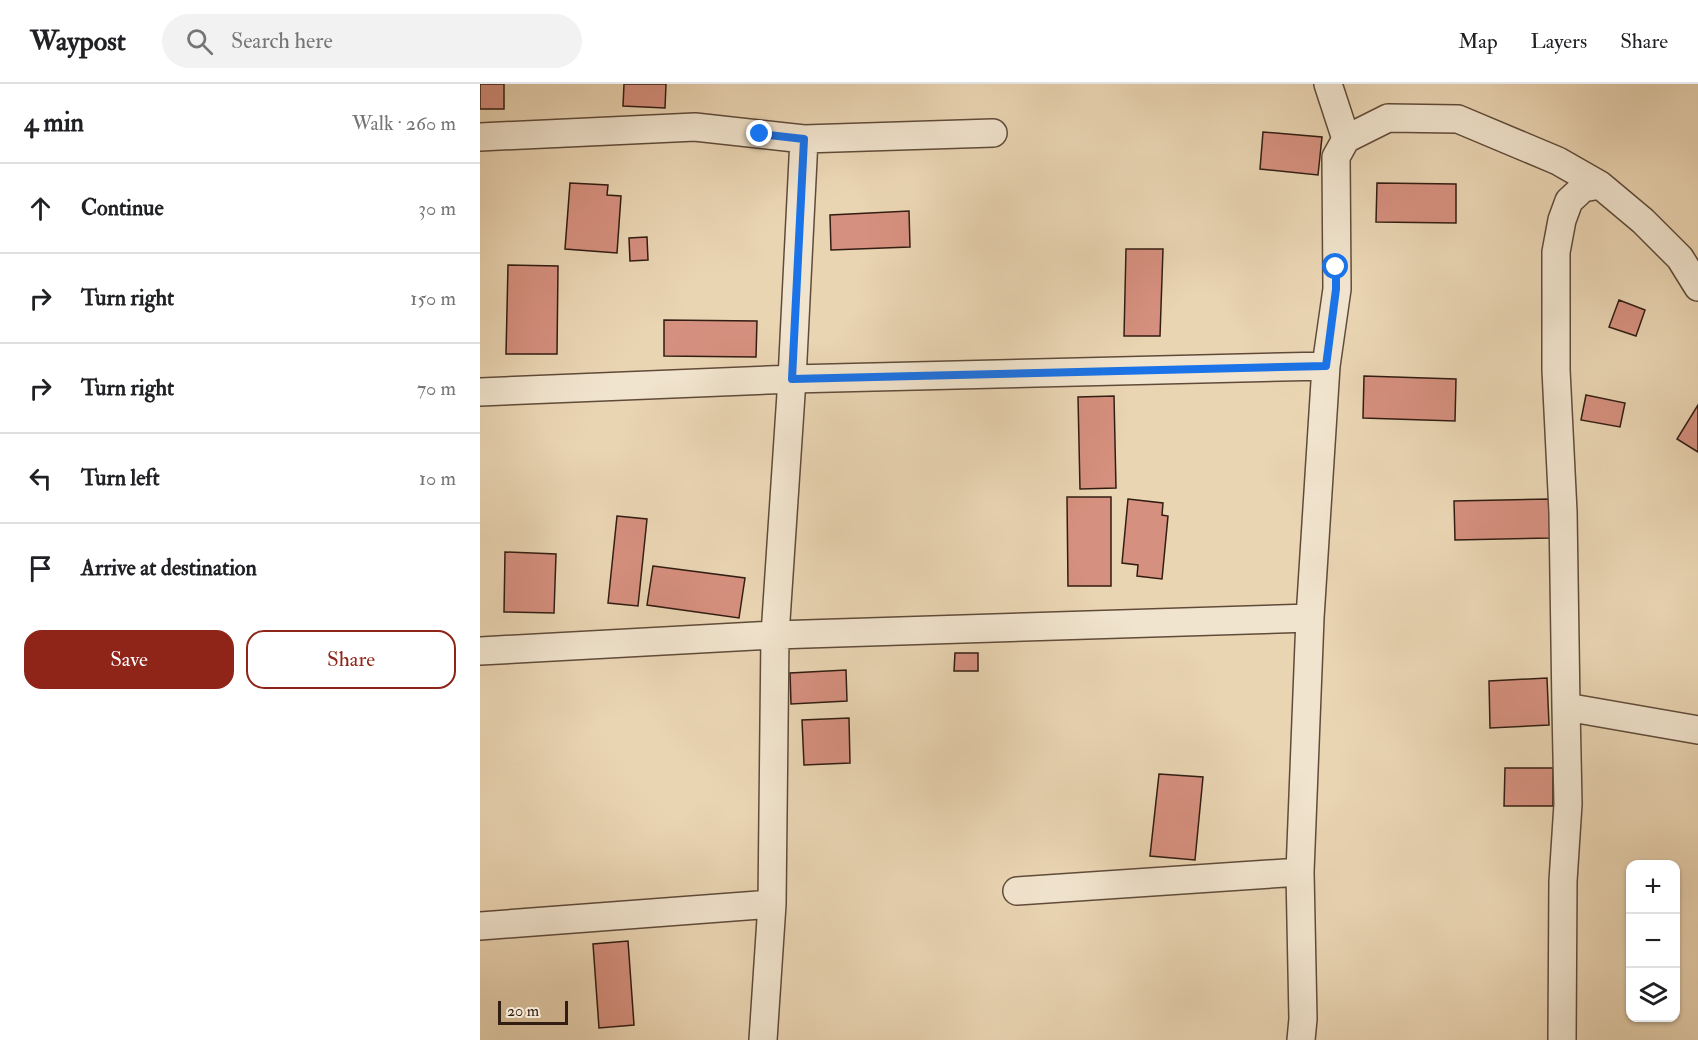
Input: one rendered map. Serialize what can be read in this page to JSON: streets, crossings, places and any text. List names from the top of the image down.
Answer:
{
  "scale_bar": "20 m",
  "page": {
    "header": "Waypost",
    "search": "Search here",
    "nav": ["Map", "Layers", "Share"],
    "heading": ["4 min", "Walk · 260 m"],
    "list": [
      ["Continue", "30 m"],
      ["Turn right", "150 m"],
      ["Turn right", "70 m"],
      ["Turn left", "10 m"],
      "Arrive at destination"
    ],
    "buttons": ["Save", "Share"],
    "map_buttons": ["+", "−"],
    "scale": "20 m"
  }
}
